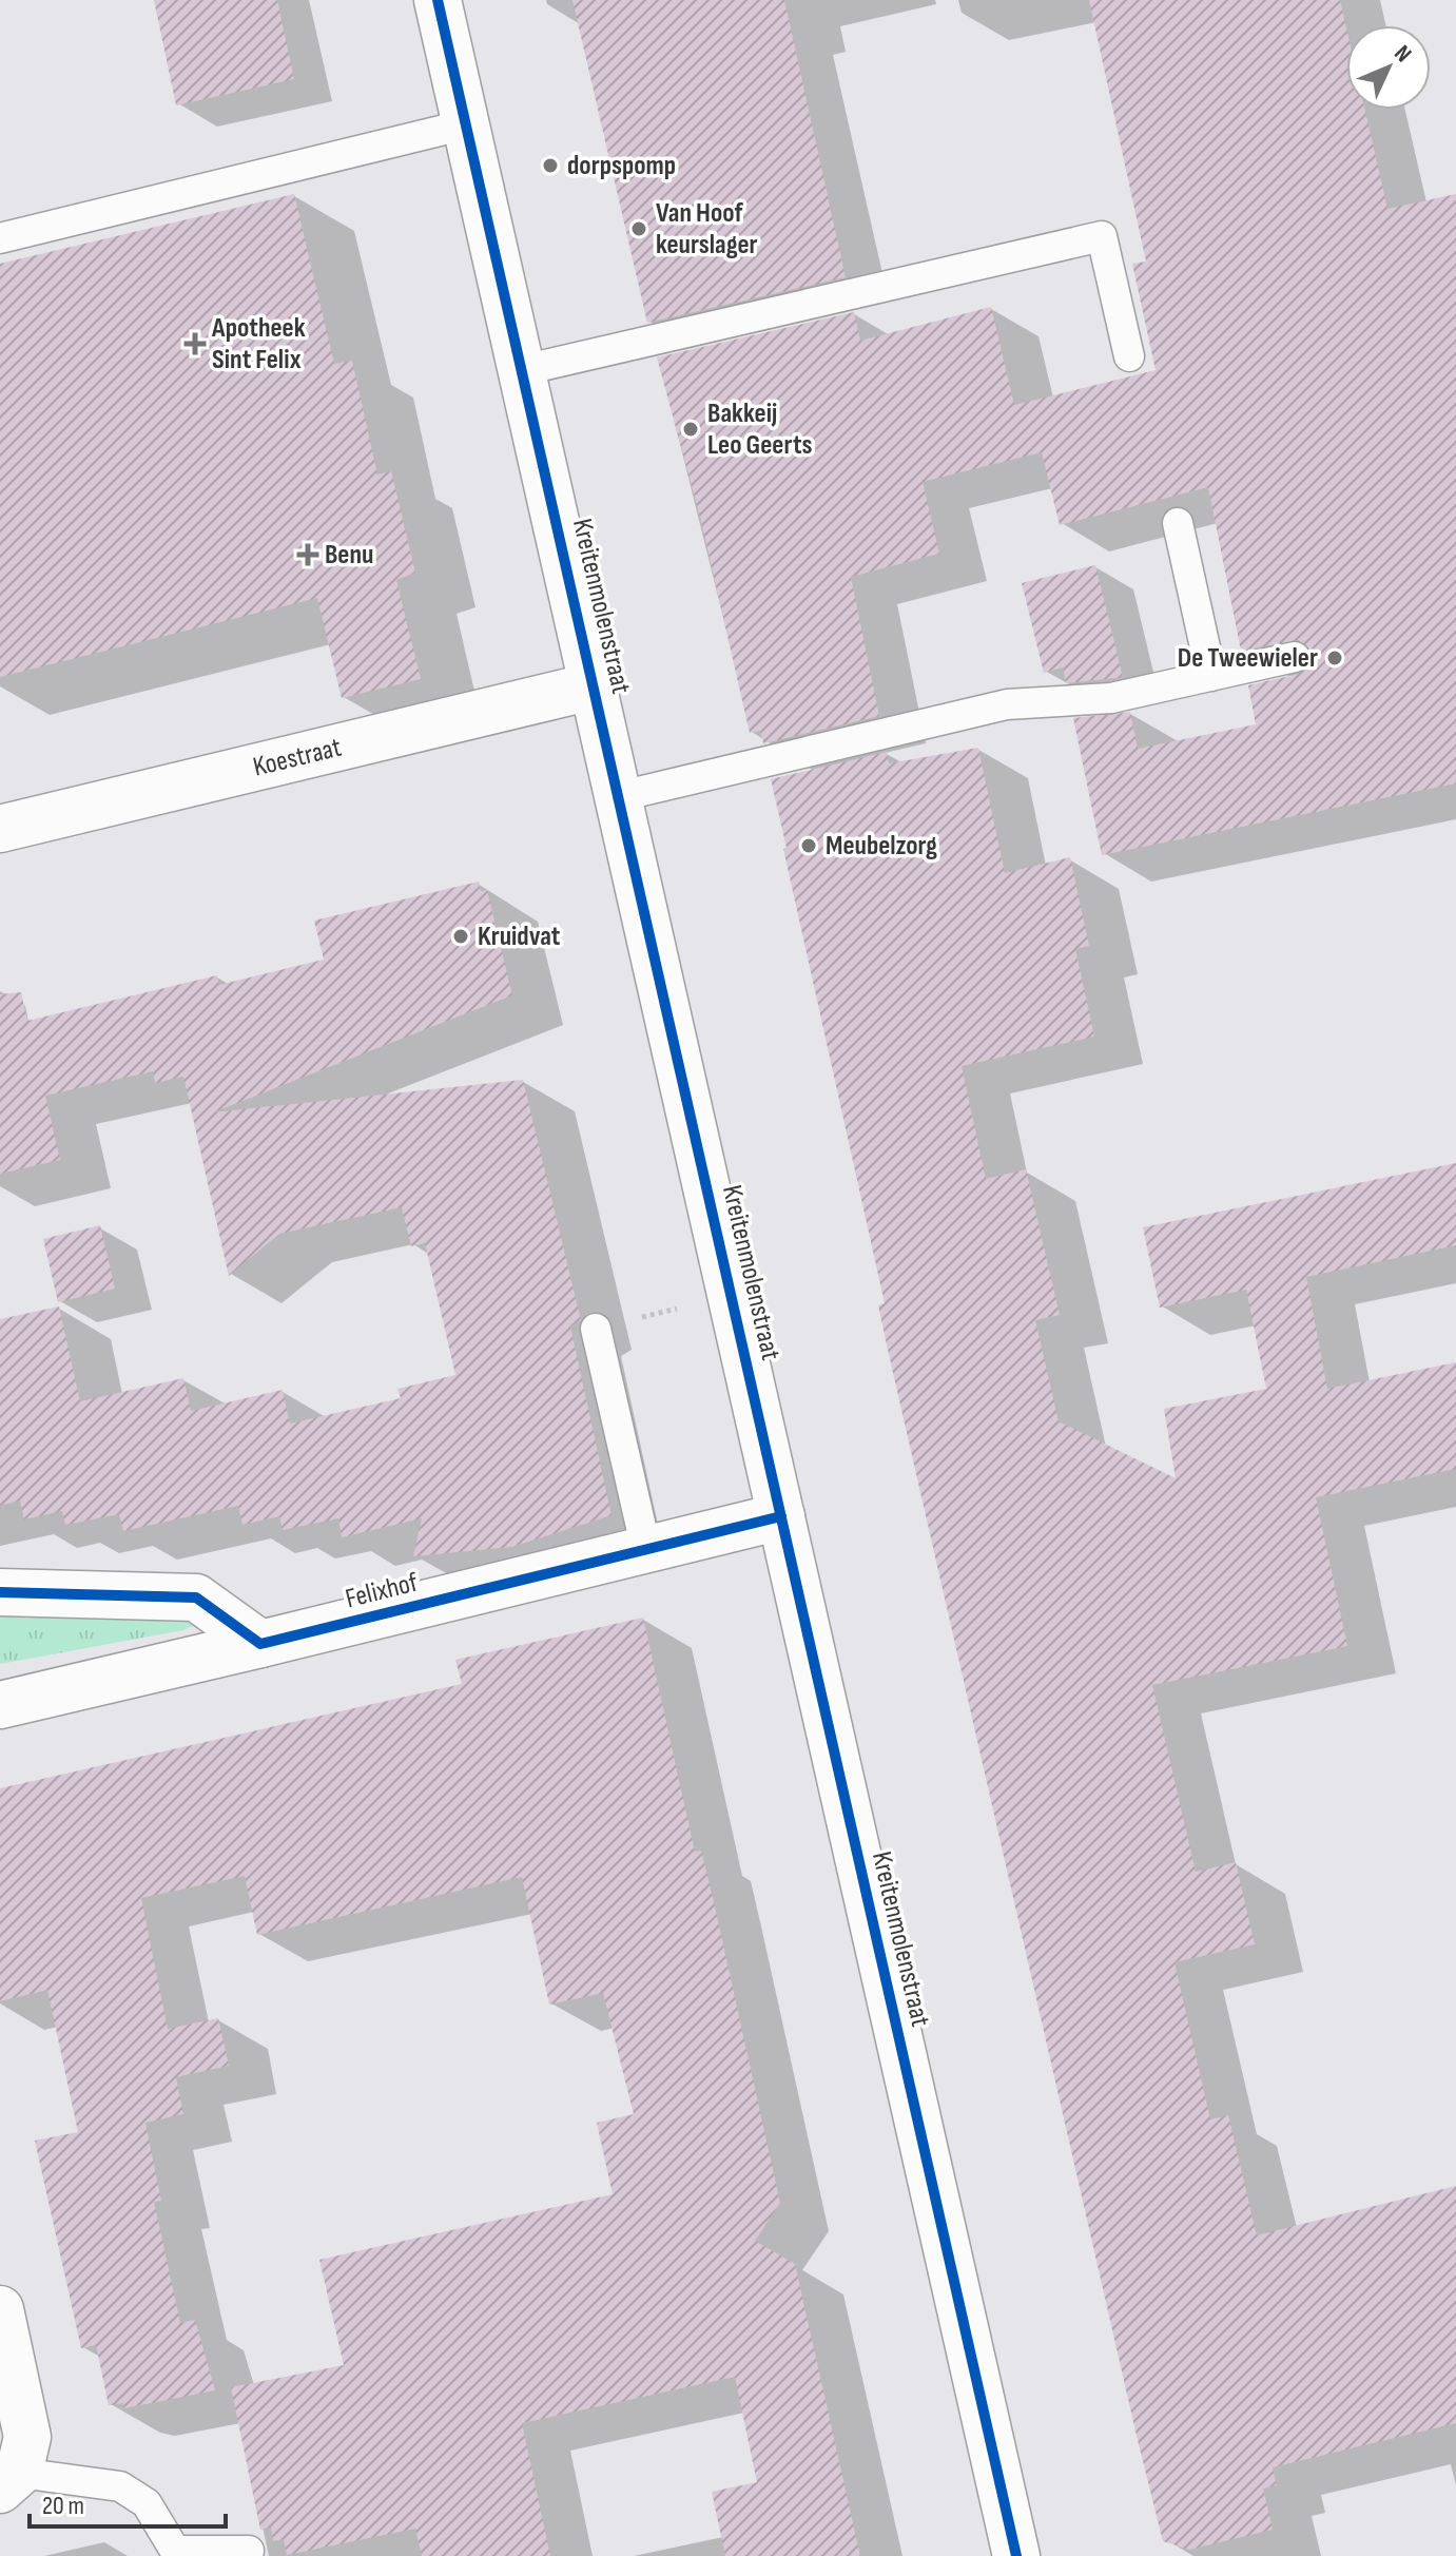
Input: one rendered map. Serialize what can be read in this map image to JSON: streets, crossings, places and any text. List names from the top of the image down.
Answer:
{
  "streets": {
    "street": ["Kreitenmolenstraat", "Koestraat", "Felixhof"]
  },
  "crossings": [
    ["Kreitenmolenstraat", "Koestraat"],
    ["Kreitenmolenstraat", "Felixhof"]
  ],
  "places": {
    "other": [
      "dorpspomp",
      "Van Hoof keurslager",
      "Bakkeij Leo Geerts",
      "De Tweewieler",
      "Meubelzorg",
      "Kruidvat"
    ],
    "health": ["Apotheek Sint Felix", "Benu"]
  },
  "scale_bar": "20 m",
  "north": "top right"
}
